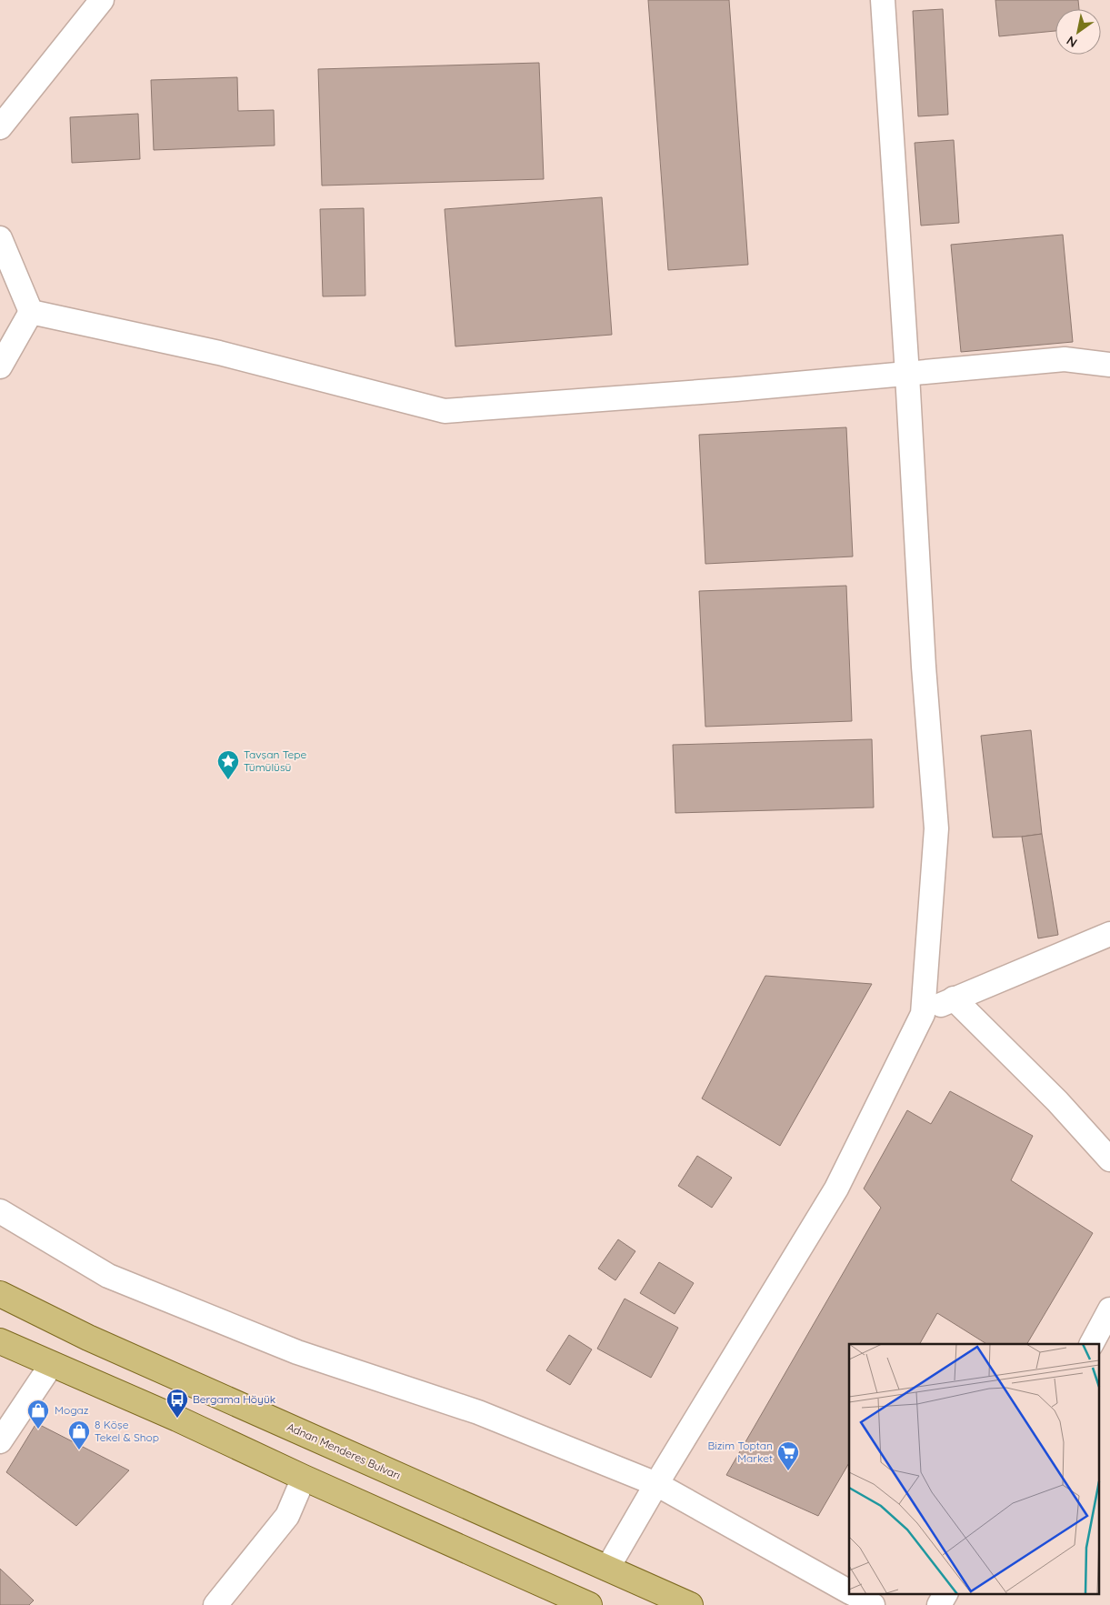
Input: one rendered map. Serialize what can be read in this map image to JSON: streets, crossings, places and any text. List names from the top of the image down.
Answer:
{
  "streets": {
    "main road": ["Adnan Menderes Bulvarı"]
  },
  "places": {
    "place": ["Tavşan Tepe Tümülüsü"],
    "bus stop": ["Bergama Höyük"],
    "shop": ["Mogaz", "8 Köşe Tekel & Shop"],
    "supermarket": ["Bizim Toptan Market"]
  },
  "north": "bottom left"
}
